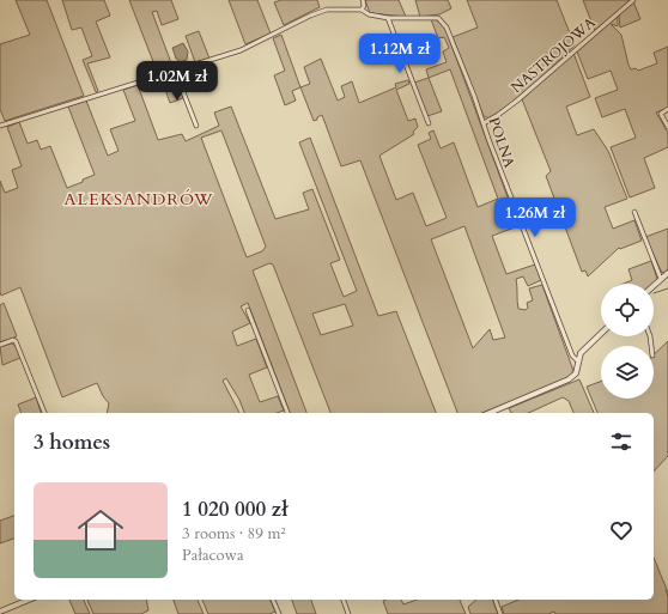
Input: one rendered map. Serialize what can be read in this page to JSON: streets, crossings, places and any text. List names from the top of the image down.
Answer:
{
  "streets": {
    "street": ["NASTROJOWA", "POLNA"]
  },
  "crossings": [
    ["NASTROJOWA", "POLNA"]
  ],
  "districts": ["ALEKSANDRÓW"],
  "page": {
    "price": ["1.12M zł", "1.02M zł", "1.26M zł"],
    "heading": "3 homes",
    "list": [
      {
        "name": "1 020 000 zł",
        "note": "3 rooms · 89 m² · Pałacowa"
      }
    ]
  }
}
